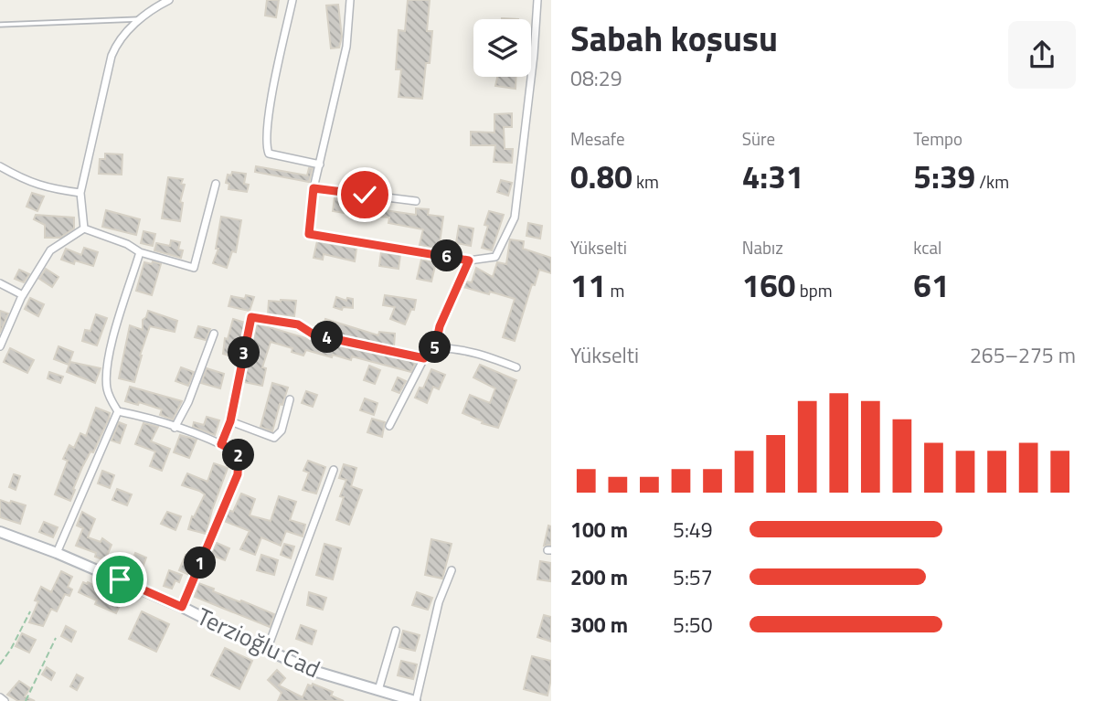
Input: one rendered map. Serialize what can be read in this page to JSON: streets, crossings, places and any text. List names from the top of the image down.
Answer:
{
  "streets": {
    "street": ["Terzioğlu Cad"]
  },
  "page": {
    "heading": ["Sabah koşusu", "08:29"],
    "stats": [
      ["Mesafe", "0.80 km"],
      ["Süre", "4:31"],
      ["Tempo", "5:39 /km"],
      ["Yükselti", "11 m"],
      ["Nabız", "160 bpm"],
      ["kcal", "61"]
    ],
    "pins": [
      "6",
      "4",
      "5",
      "3",
      "2",
      "1"
    ],
    "chart": ["Yükselti", "265–275 m"],
    "list": [
      {
        "name": "100 m",
        "note": "5:49"
      },
      {
        "name": "200 m",
        "note": "5:57"
      },
      {
        "name": "300 m",
        "note": "5:50"
      }
    ]
  }
}
